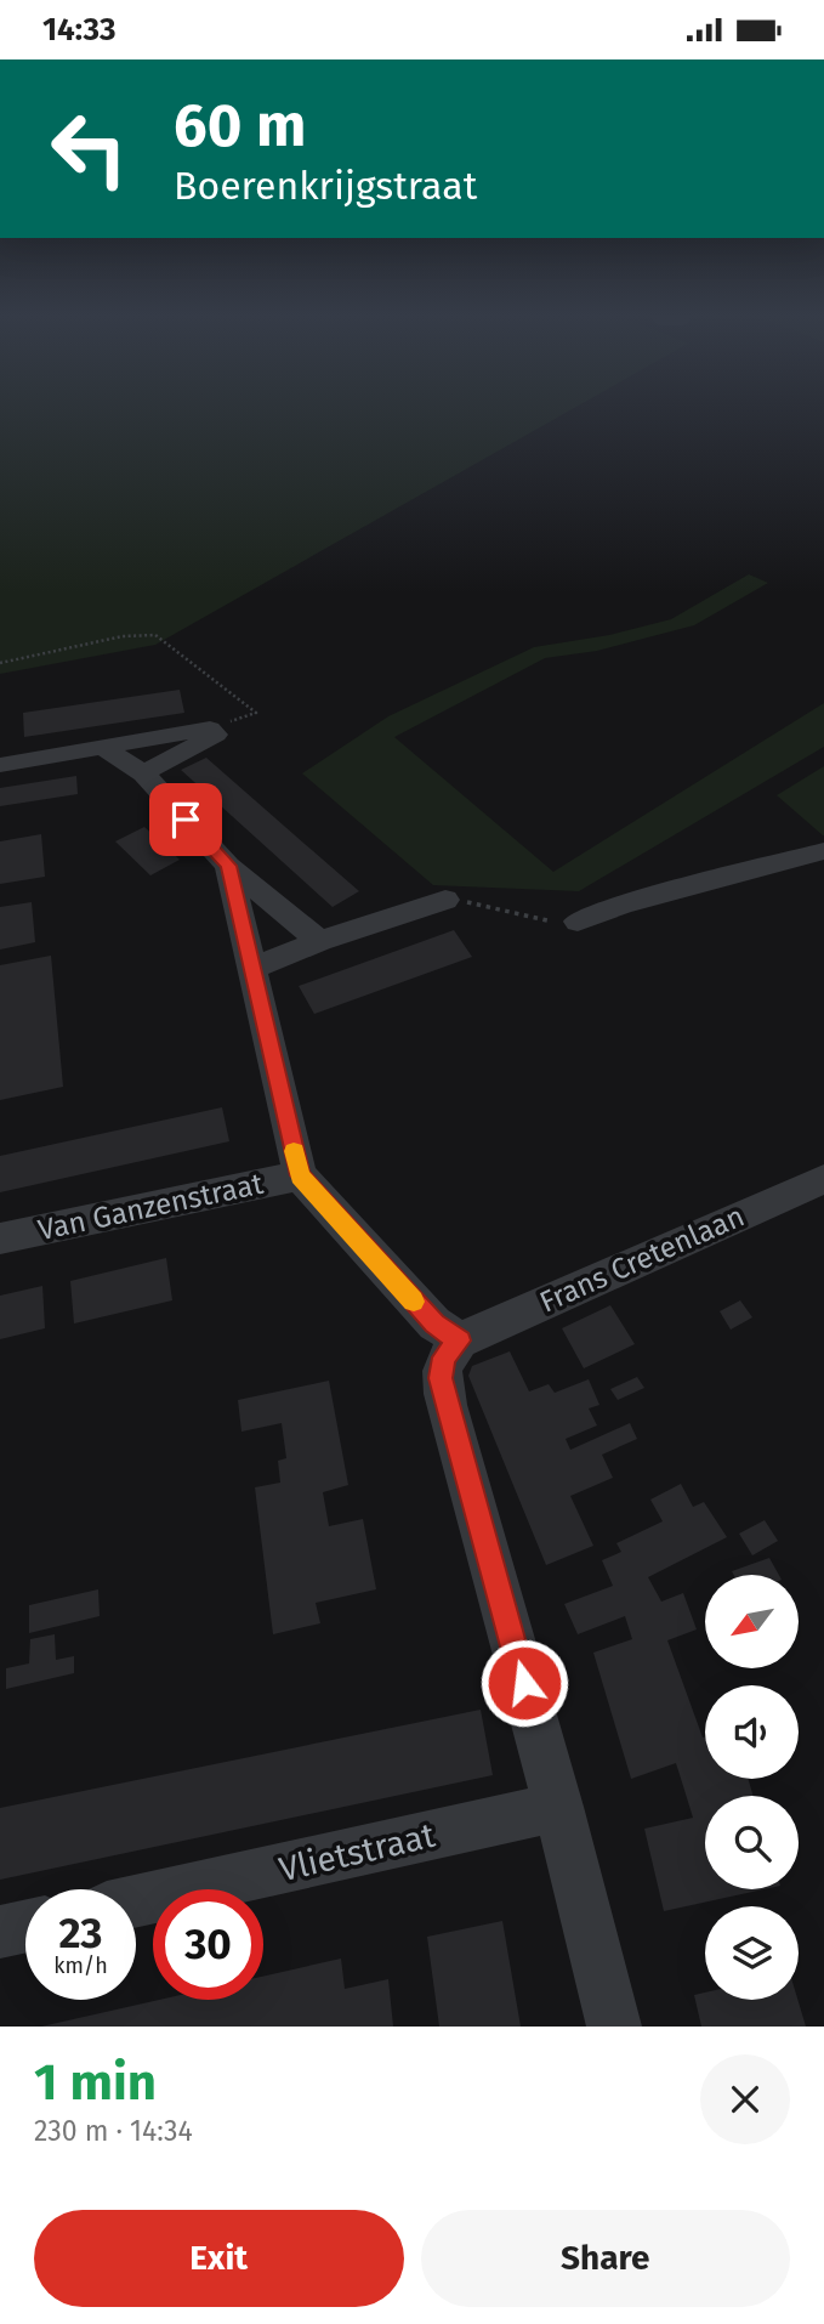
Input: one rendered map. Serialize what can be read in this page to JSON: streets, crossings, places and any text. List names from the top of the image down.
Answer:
{
  "streets": {
    "street": ["Van Ganzenstraat", "Frans Cretenlaan", "Vlietstraat"]
  },
  "north": "bottom left",
  "page": {
    "status": "14:33",
    "turn": ["60 m", "Boerenkrijgstraat"],
    "speed": "23 km/h",
    "limit": "30",
    "heading": ["1 min", "230 m · 14:34"],
    "buttons": ["Exit", "Share"]
  }
}
